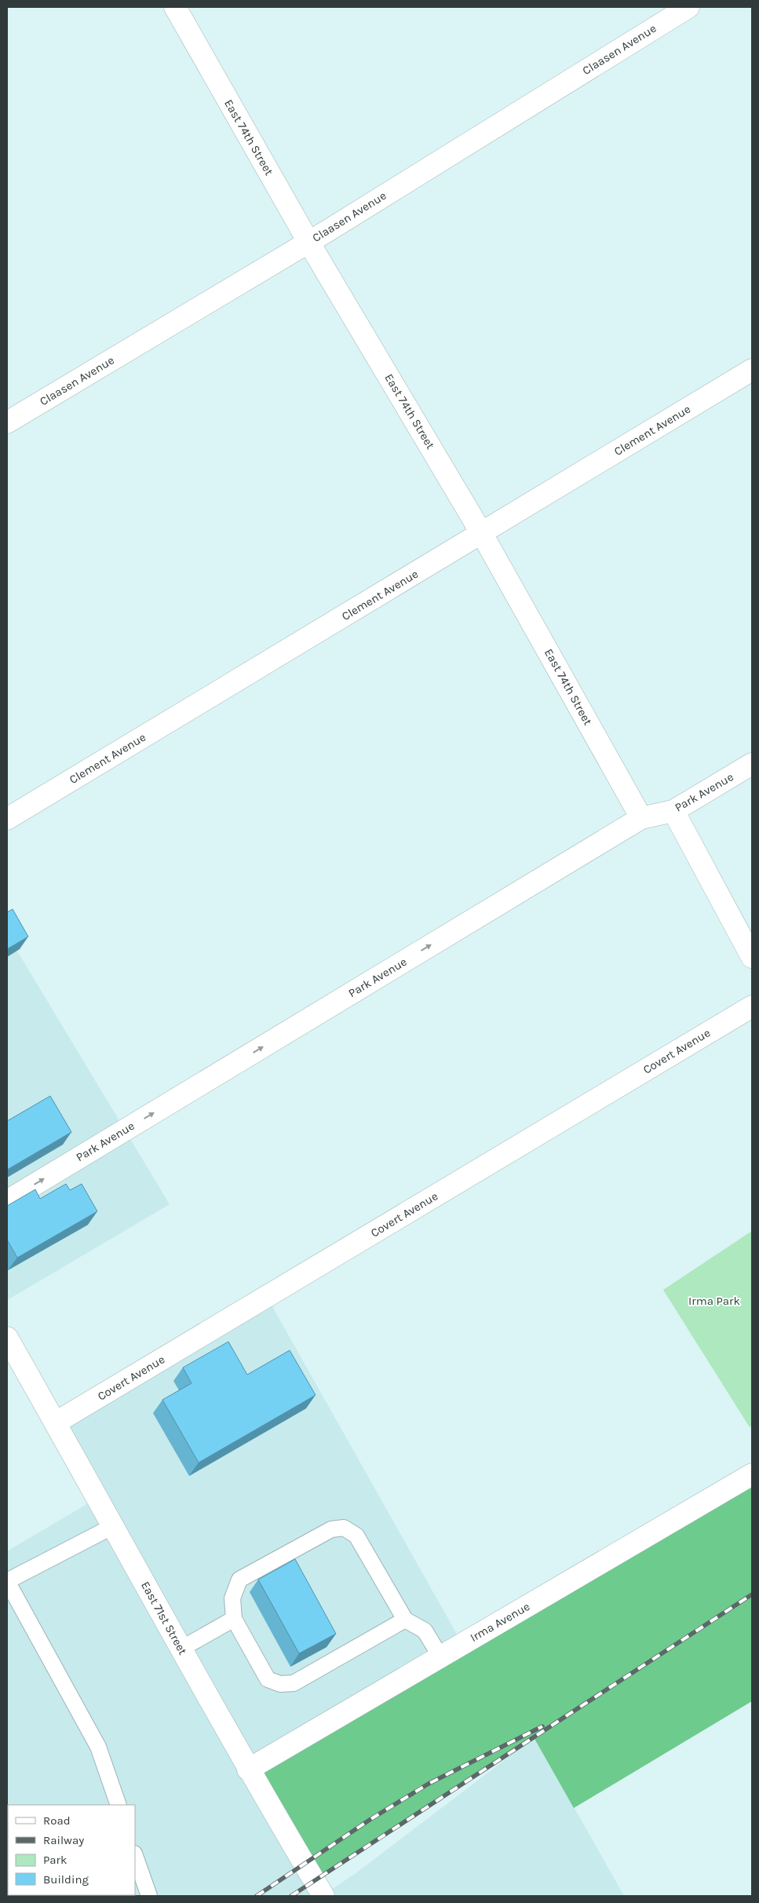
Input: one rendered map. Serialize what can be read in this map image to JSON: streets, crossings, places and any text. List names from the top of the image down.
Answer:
{
  "streets": {
    "street": [
      "Claasen Avenue",
      "East 74th Street",
      "Clement Avenue",
      "Park Avenue",
      "Covert Avenue",
      "East 71st Street",
      "Irma Avenue"
    ]
  },
  "crossings": [
    ["Claasen Avenue", "East 74th Street"],
    ["East 74th Street", "Clement Avenue"],
    ["East 74th Street", "Park Avenue"],
    ["Covert Avenue", "East 71st Street"],
    ["East 71st Street", "Irma Avenue"]
  ],
  "one_way": ["Park Avenue"],
  "parks": ["Irma Park"],
  "legend": [
    "Road",
    "Railway",
    "Park",
    "Building"
  ]
}
